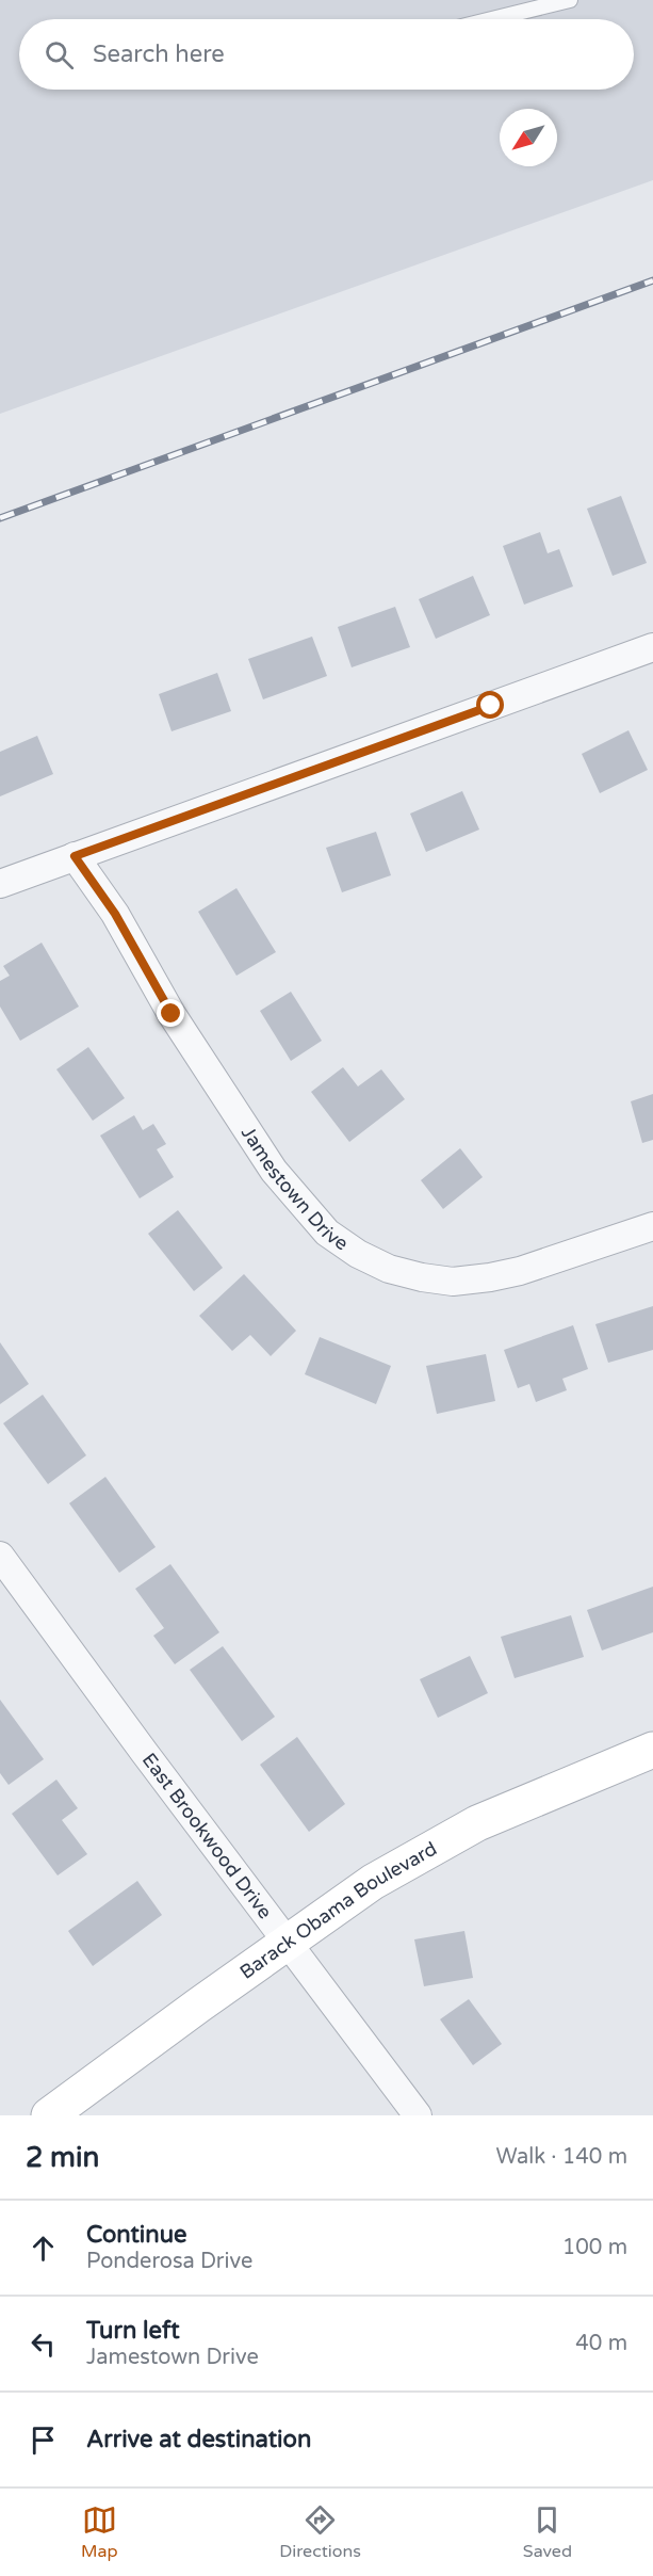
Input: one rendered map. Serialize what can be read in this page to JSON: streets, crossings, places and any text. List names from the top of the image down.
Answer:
{
  "streets": {
    "main road": ["Barack Obama Boulevard"],
    "street": ["Jamestown Drive", "East Brookwood Drive"]
  },
  "crossings": [
    ["East Brookwood Drive", "Barack Obama Boulevard"]
  ],
  "north": "bottom left",
  "page": {
    "search": "Search here",
    "heading": ["2 min", "Walk · 140 m"],
    "list": [
      ["Continue", "Ponderosa Drive", "100 m"],
      ["Turn left", "Jamestown Drive", "40 m"],
      "Arrive at destination"
    ],
    "nav": ["Map", "Directions", "Saved"]
  }
}
